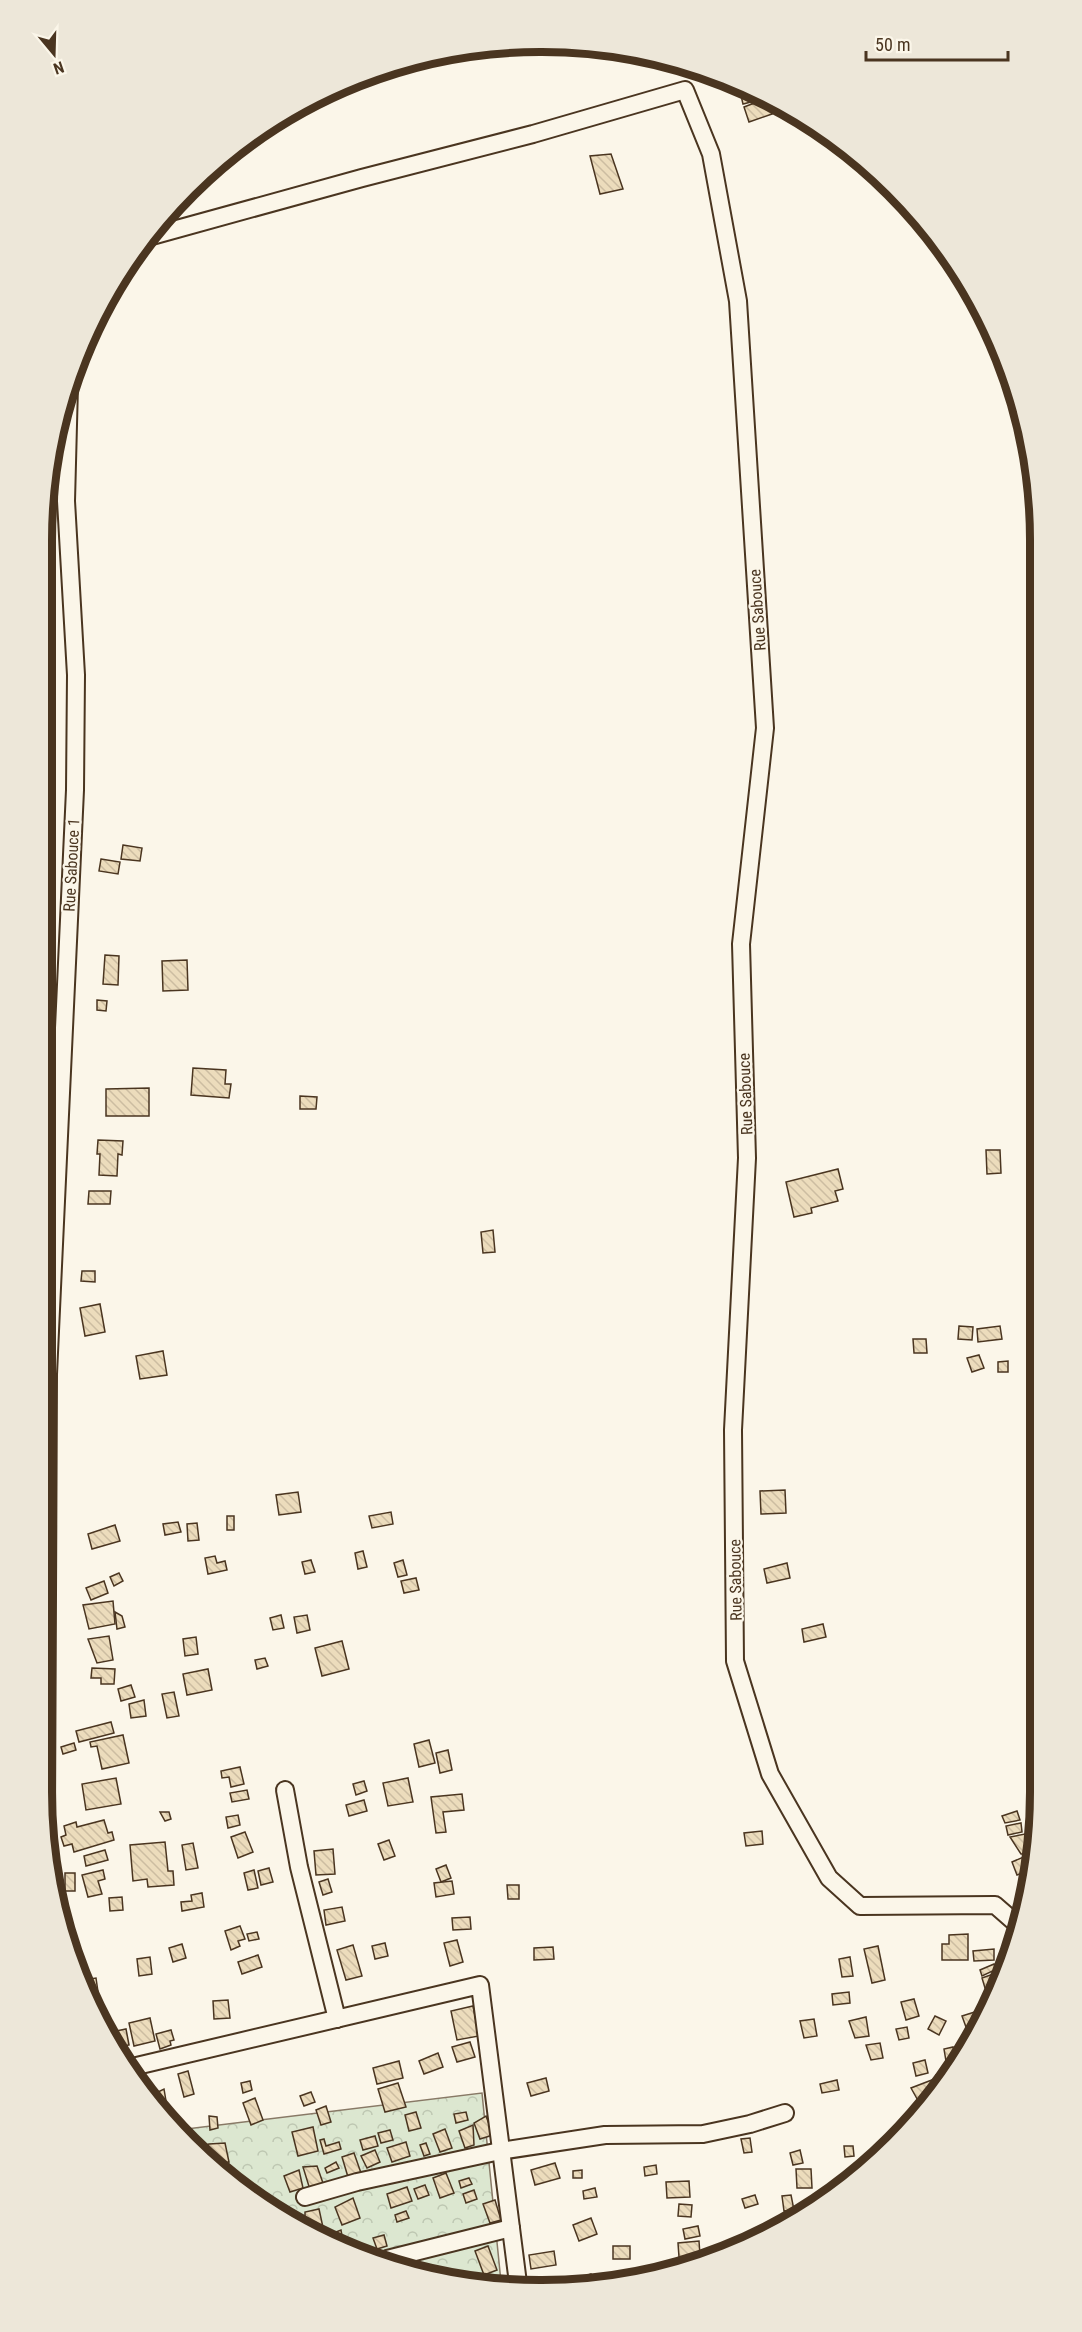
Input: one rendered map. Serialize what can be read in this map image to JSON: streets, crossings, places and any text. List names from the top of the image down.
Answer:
{
  "streets": {
    "street": ["Rue Sabouce", "Rue Sabouce 1"]
  },
  "scale_bar": "50 m",
  "north": "bottom"
}
